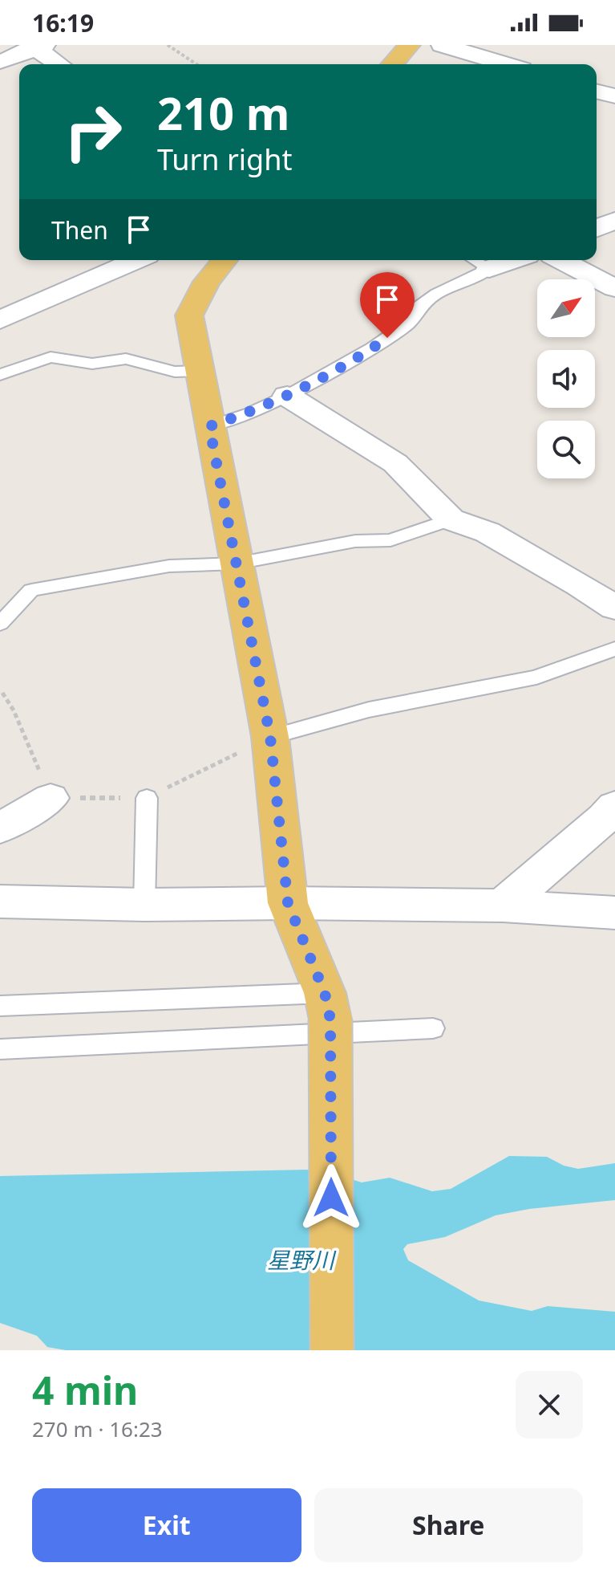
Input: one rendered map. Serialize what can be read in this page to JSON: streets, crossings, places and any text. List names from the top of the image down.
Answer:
{
  "water": ["星野川"],
  "north": "top right",
  "page": {
    "status": "16:19",
    "turn": ["210 m", "Turn right"],
    "then": "Then",
    "heading": ["4 min", "270 m · 16:23"],
    "buttons": ["Exit", "Share"]
  }
}
